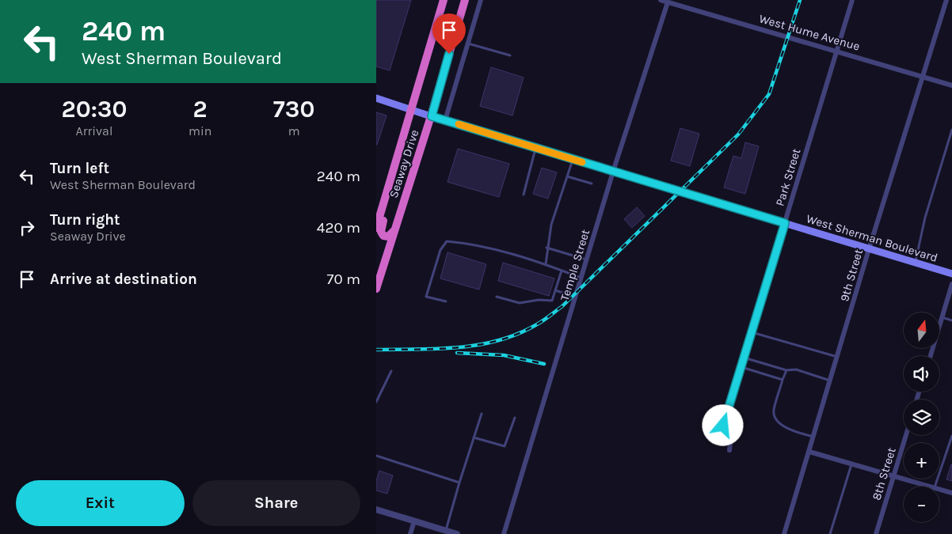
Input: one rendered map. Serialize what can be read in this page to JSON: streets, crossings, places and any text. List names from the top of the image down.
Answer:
{
  "streets": {
    "highway": ["Seaway Drive"],
    "main road": ["West Sherman Boulevard"],
    "street": [
      "West Hume Avenue",
      "Park Street",
      "Temple Street",
      "9th Street",
      "8th Street"
    ]
  },
  "crossings": [
    ["West Hume Avenue", "Park Street"],
    ["West Hume Avenue", "Temple Street"],
    ["West Hume Avenue", "9th Street"],
    ["Seaway Drive", "West Sherman Boulevard"],
    ["Park Street", "West Sherman Boulevard"],
    ["West Sherman Boulevard", "Temple Street"],
    ["West Sherman Boulevard", "9th Street"]
  ],
  "north": "top",
  "page": {
    "turn": ["240 m", "West Sherman Boulevard"],
    "eta": [
      "20:30",
      "Arrival",
      "2",
      "min",
      "730",
      "m"
    ],
    "list": [
      {
        "name": "Turn left",
        "note": "West Sherman Boulevard",
        "value": "240 m"
      },
      {
        "name": "Turn right",
        "note": "Seaway Drive",
        "value": "420 m"
      },
      {
        "name": "Arrive at destination",
        "value": "70 m"
      }
    ],
    "map_buttons": ["+", "−"],
    "buttons": ["Exit", "Share"]
  }
}
